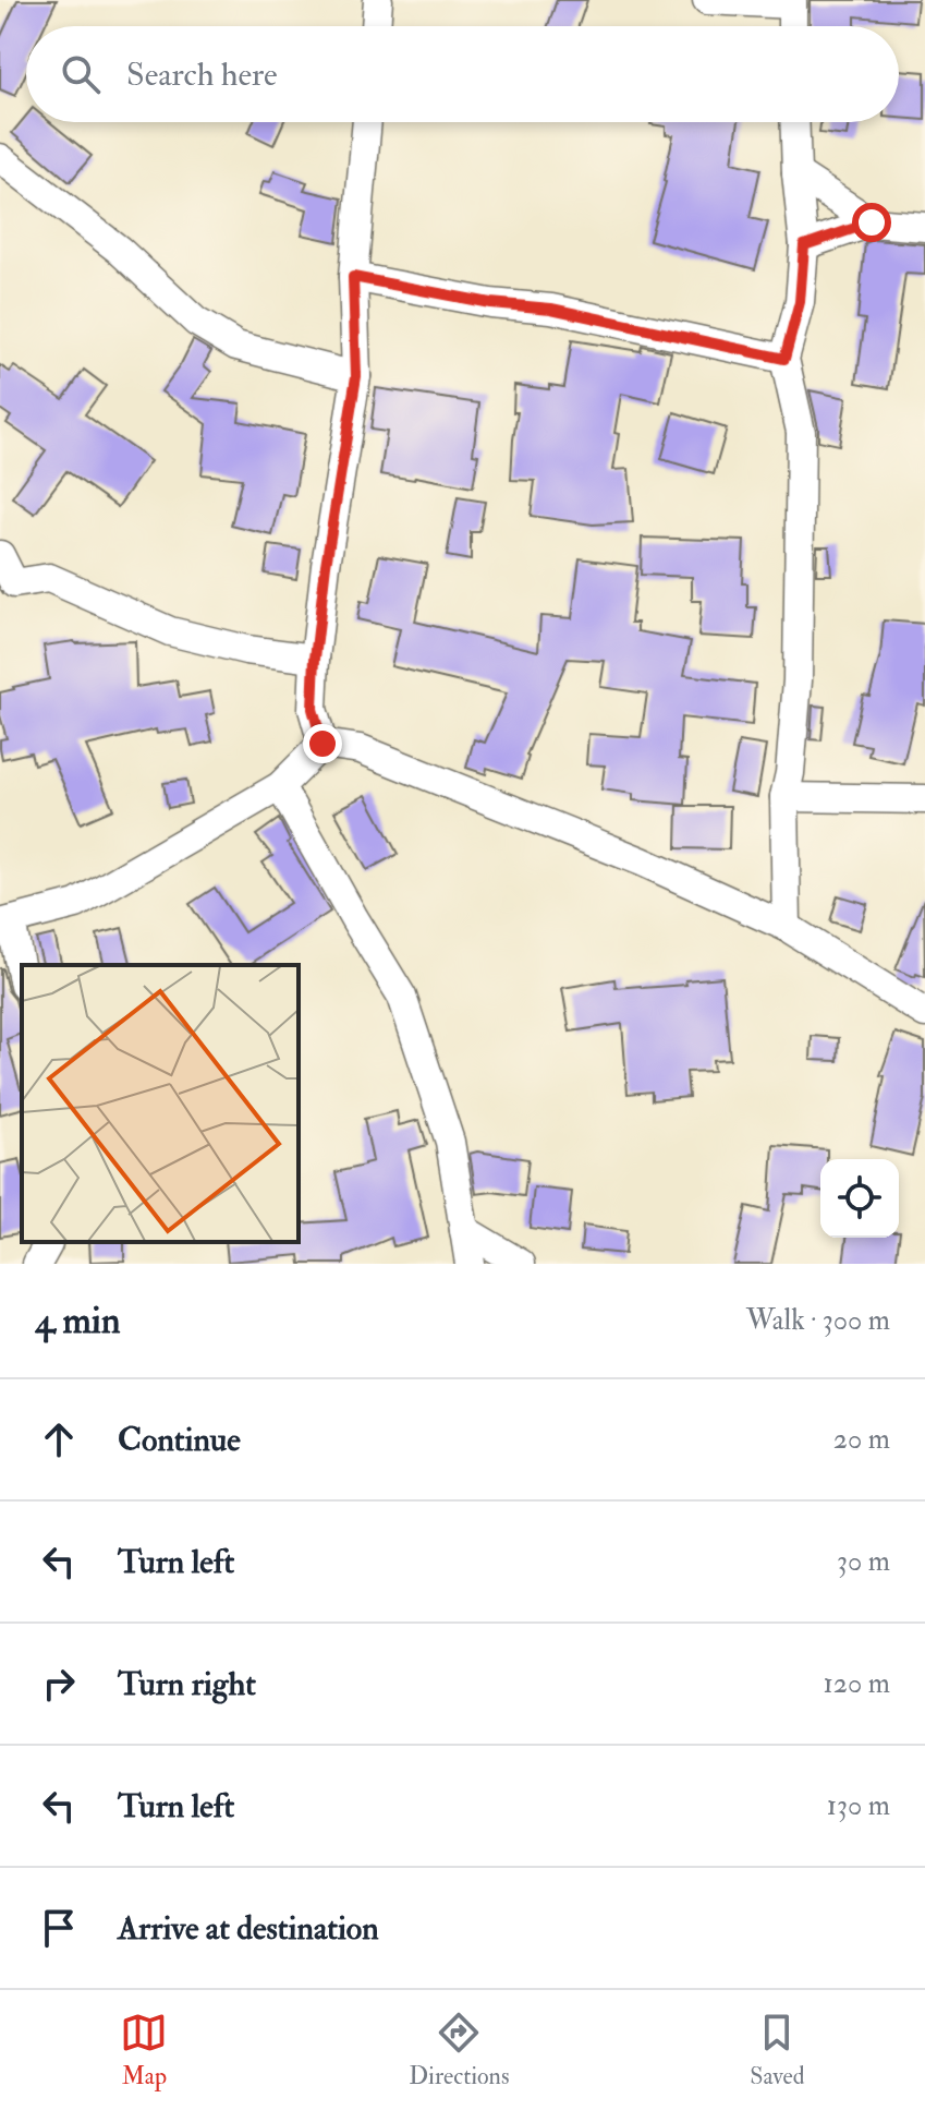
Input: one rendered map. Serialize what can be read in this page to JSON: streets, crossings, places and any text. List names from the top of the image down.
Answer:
{
  "page": {
    "search": "Search here",
    "heading": ["4 min", "Walk · 300 m"],
    "list": [
      ["Continue", "20 m"],
      ["Turn left", "30 m"],
      ["Turn right", "120 m"],
      ["Turn left", "130 m"],
      "Arrive at destination"
    ],
    "nav": ["Map", "Directions", "Saved"]
  }
}
